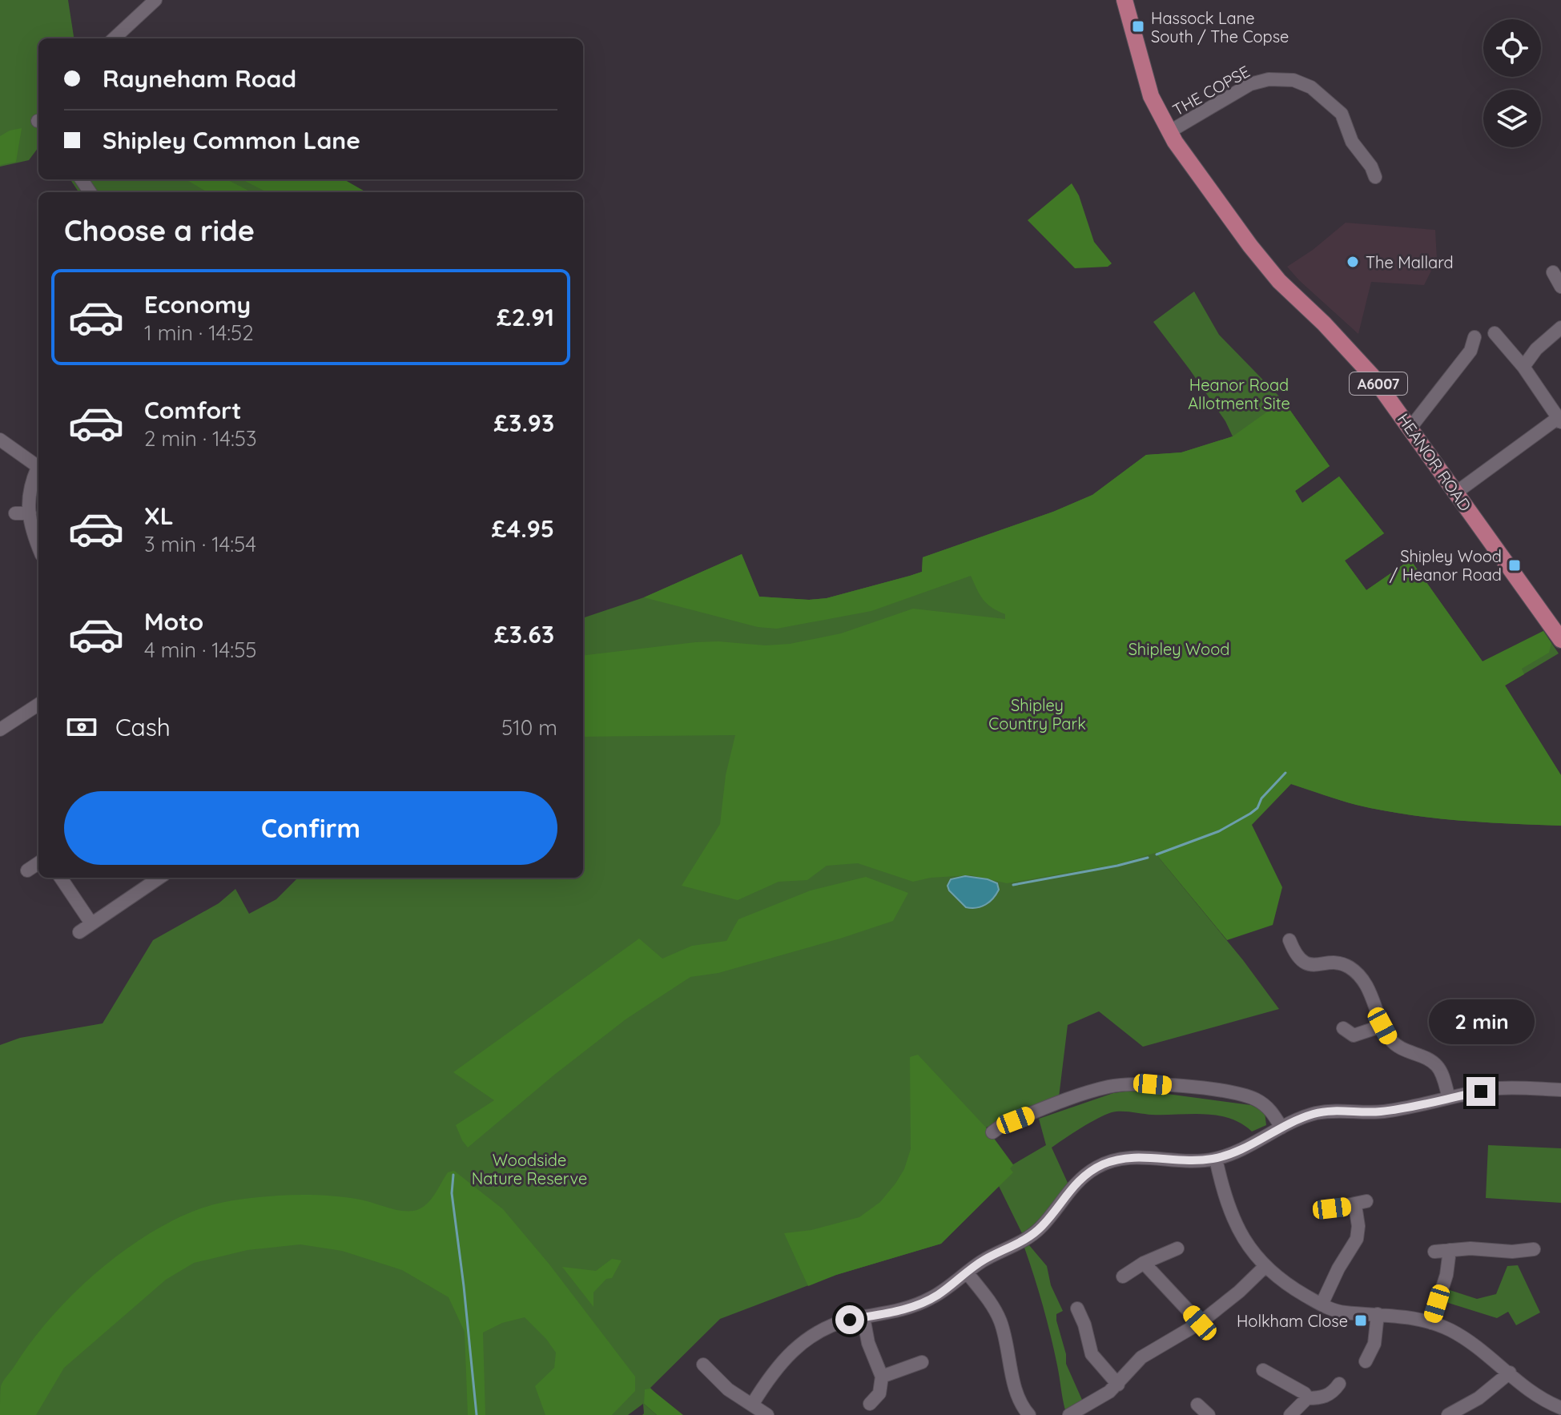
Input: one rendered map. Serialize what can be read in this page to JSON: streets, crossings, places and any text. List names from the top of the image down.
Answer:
{
  "streets": {
    "main road": ["A6007", "HEANOR ROAD"],
    "street": ["THE COPSE"]
  },
  "crossings": [
    ["THE COPSE", "A6007"],
    ["THE COPSE", "HEANOR ROAD"],
    ["A6007", "HEANOR ROAD"]
  ],
  "parks": [
    "Heanor Road Allotment Site",
    "Shipley Wood",
    "Shipley Country Park",
    "Woodside Nature Reserve"
  ],
  "places": {
    "transit": ["Hassock Lane South / The Copse", "Shipley Wood / Heanor Road", "Holkham Close"],
    "other": ["The Mallard"]
  },
  "page": {
    "banner": ["Rayneham Road", "Shipley Common Lane"],
    "heading": "Choose a ride",
    "list": [
      {
        "name": "Economy",
        "note": "1 min · 14:52",
        "value": "£2.91"
      },
      {
        "name": "Comfort",
        "note": "2 min · 14:53",
        "value": "£3.93"
      },
      {
        "name": "XL",
        "note": "3 min · 14:54",
        "value": "£4.95"
      },
      {
        "name": "Moto",
        "note": "4 min · 14:55",
        "value": "£3.63"
      }
    ],
    "pay": ["Cash", "510 m"],
    "buttons": "Confirm",
    "bubble": "2 min"
  }
}
